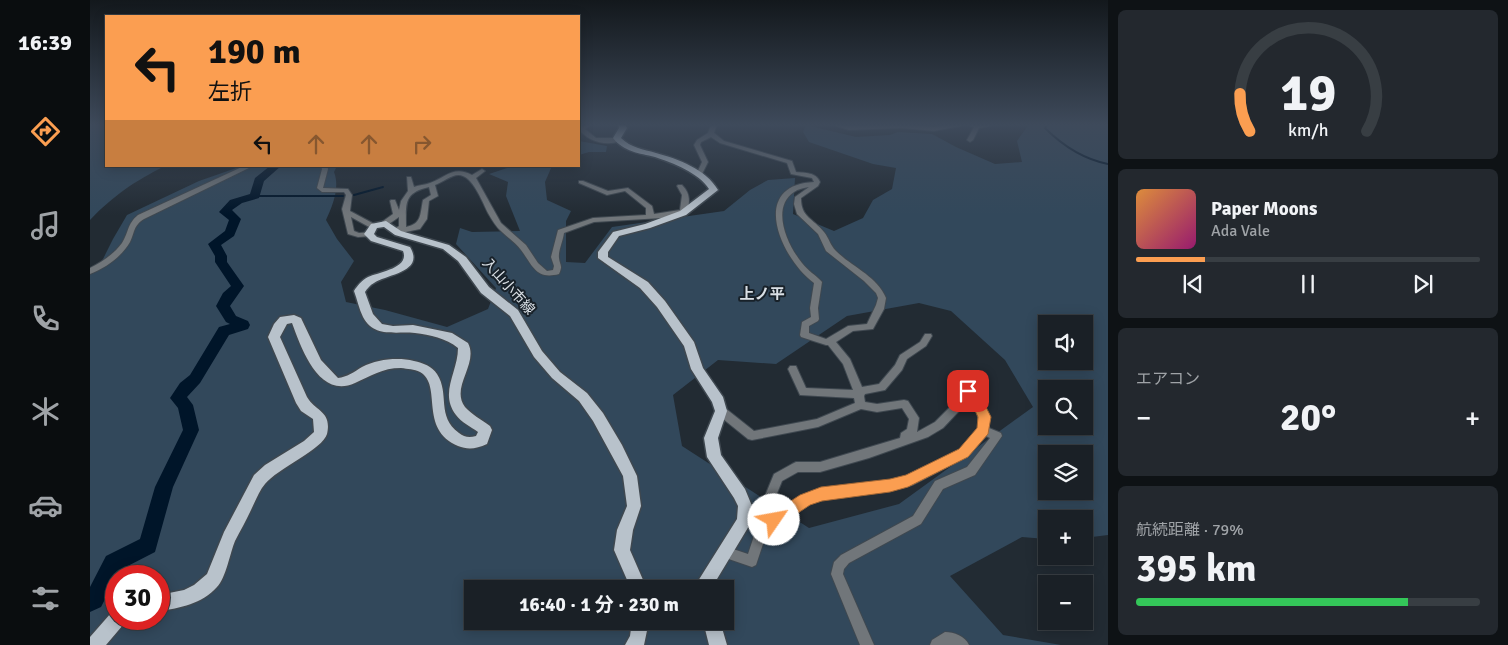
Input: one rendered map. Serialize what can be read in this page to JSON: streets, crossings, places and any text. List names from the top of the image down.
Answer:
{
  "streets": {
    "main road": ["入山小市線"]
  },
  "districts": ["上ノ平"],
  "page": {
    "tabs": "16:39",
    "turn": ["190 m", "左折"],
    "song": ["Paper Moons", "Ada Vale"],
    "map_buttons": ["+", "−"],
    "tile": [
      "エアコン",
      ["航続距離 · 79%", "395 km"]
    ],
    "heat": ["−", "20°", "+"],
    "limit": "30",
    "trip": "16:40 · 1 分 · 230 m",
    "gauge": ["19", "km/h"]
  }
}
